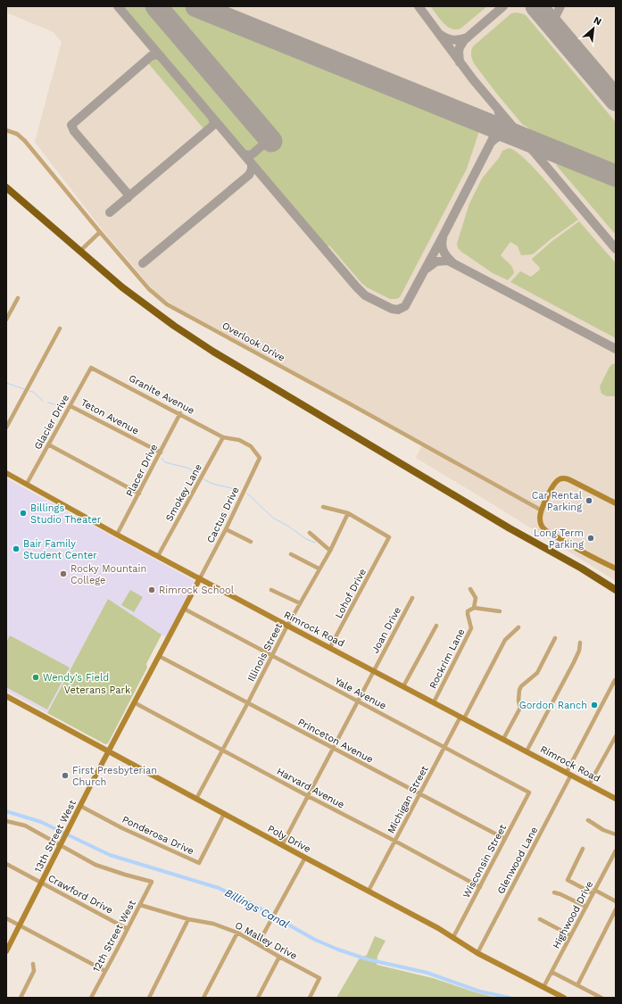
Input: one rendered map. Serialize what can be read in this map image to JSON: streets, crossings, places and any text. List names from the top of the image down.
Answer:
{
  "streets": {
    "street": [
      "Overlook Drive",
      "Granite Avenue",
      "Teton Avenue",
      "Glacier Drive",
      "Placer Drive",
      "Smokey Lane",
      "Cactus Drive",
      "Lohof Drive",
      "Rimrock Road",
      "Joan Drive",
      "Illinois Street",
      "Rockrim Lane",
      "Yale Avenue",
      "Princeton Avenue",
      "Harvard Avenue",
      "Michigan Street",
      "Ponderosa Drive",
      "13th Street West",
      "Poly Drive",
      "Glenwood Lane",
      "Wisconsin Street",
      "Crawford Drive",
      "Highwood Drive",
      "12th Street West",
      "O Malley Drive"
    ]
  },
  "crossings": [
    ["Granite Avenue", "Glacier Drive"],
    ["Granite Avenue", "Placer Drive"],
    ["Granite Avenue", "Smokey Lane"],
    ["Granite Avenue", "Cactus Drive"],
    ["Teton Avenue", "Glacier Drive"],
    ["Teton Avenue", "Placer Drive"],
    ["Glacier Drive", "Rimrock Road"],
    ["Placer Drive", "Rimrock Road"],
    ["Smokey Lane", "Rimrock Road"],
    ["Cactus Drive", "Rimrock Road"],
    ["Cactus Drive", "13th Street West"],
    ["Lohof Drive", "Rimrock Road"],
    ["Lohof Drive", "Illinois Street"],
    ["Rimrock Road", "Joan Drive"],
    ["Rimrock Road", "Illinois Street"],
    ["Rimrock Road", "Rockrim Lane"],
    ["Rimrock Road", "Michigan Street"],
    ["Rimrock Road", "13th Street West"],
    ["Rimrock Road", "Glenwood Lane"],
    ["Joan Drive", "Yale Avenue"],
    ["Joan Drive", "Princeton Avenue"],
    ["Joan Drive", "Harvard Avenue"],
    ["Joan Drive", "Poly Drive"],
    ["Illinois Street", "Yale Avenue"],
    ["Illinois Street", "Princeton Avenue"],
    ["Illinois Street", "Harvard Avenue"],
    ["Illinois Street", "Poly Drive"],
    ["Yale Avenue", "Michigan Street"],
    ["Yale Avenue", "13th Street West"],
    ["Yale Avenue", "Wisconsin Street"],
    ["Princeton Avenue", "Michigan Street"],
    ["Princeton Avenue", "13th Street West"],
    ["Princeton Avenue", "Wisconsin Street"],
    ["Harvard Avenue", "Michigan Street"],
    ["Harvard Avenue", "13th Street West"],
    ["Harvard Avenue", "Wisconsin Street"],
    ["Michigan Street", "Poly Drive"],
    ["Ponderosa Drive", "13th Street West"],
    ["Ponderosa Drive", "Poly Drive"],
    ["13th Street West", "Poly Drive"],
    ["13th Street West", "Crawford Drive"],
    ["13th Street West", "12th Street West"],
    ["Poly Drive", "Glenwood Lane"],
    ["Poly Drive", "Wisconsin Street"],
    ["Poly Drive", "Highwood Drive"],
    ["Crawford Drive", "12th Street West"],
    ["12th Street West", "O Malley Drive"]
  ],
  "water": ["Billings Canal"],
  "parks": ["Veterans Park"],
  "places": [
    "Car Rental Parking",
    "Billings Studio Theater",
    "Long Term Parking",
    "Bair Family Student Center",
    "Rocky Mountain College",
    "Rimrock School",
    "Wendy's Field",
    "Gordon Ranch",
    "First Presbyterian Church"
  ],
  "north": "top right"
}
